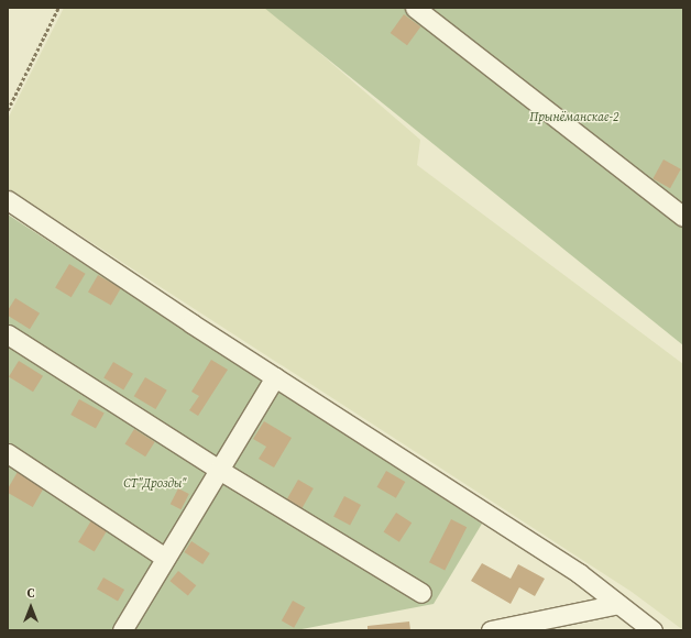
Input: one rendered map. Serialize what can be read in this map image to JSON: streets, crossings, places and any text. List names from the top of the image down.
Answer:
{
  "parks": ["Прынёманскае-2", "СТ\"Дрозды\""],
  "north": "top"
}
